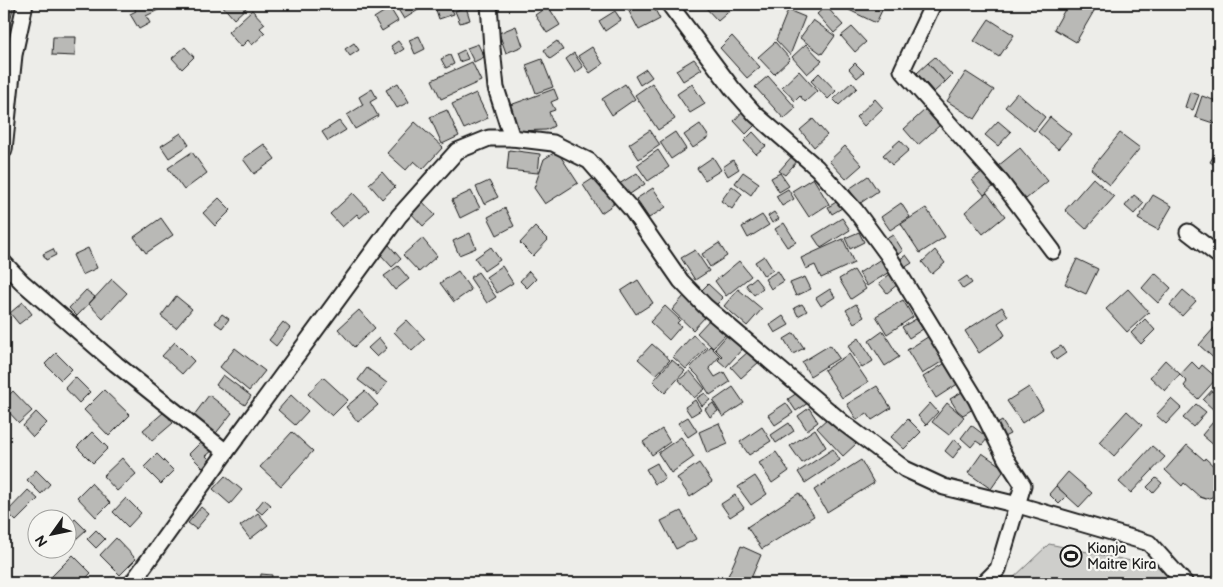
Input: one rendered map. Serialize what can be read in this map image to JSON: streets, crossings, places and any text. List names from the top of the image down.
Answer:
{
  "places": {
    "sports": ["Kianja Maitre Kira"]
  },
  "north": "bottom left"
}
